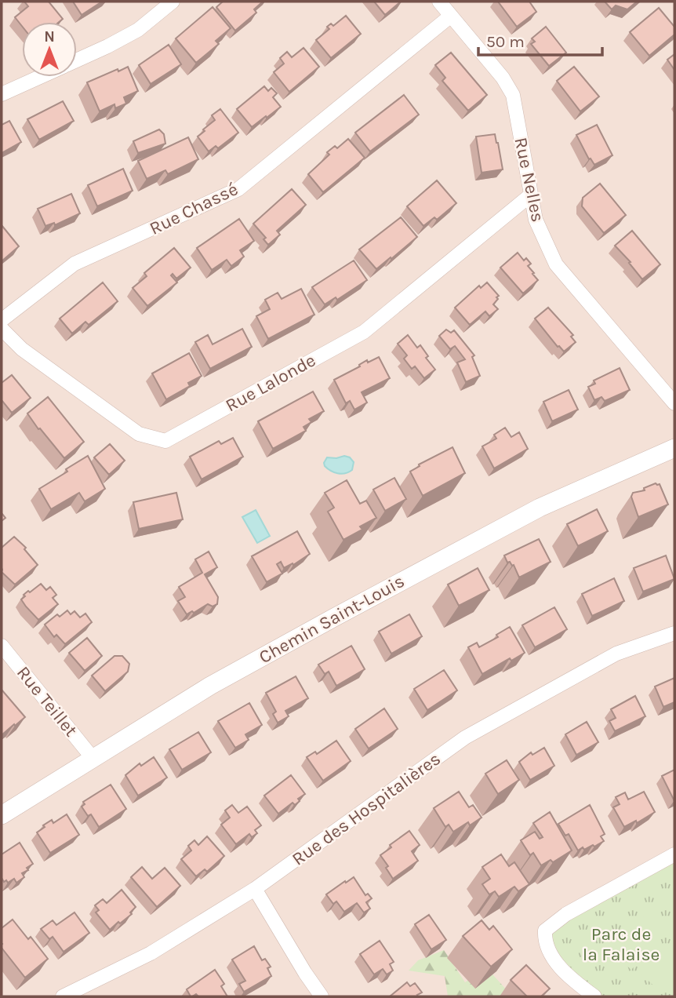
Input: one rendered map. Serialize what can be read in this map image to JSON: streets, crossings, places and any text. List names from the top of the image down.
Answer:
{
  "streets": {
    "street": [
      "Rue Nelles",
      "Rue Chassé",
      "Rue Lalonde",
      "Chemin Saint-Louis",
      "Rue Teillet",
      "Rue des Hospitalières"
    ]
  },
  "crossings": [
    ["Rue Nelles", "Rue Chassé"],
    ["Rue Nelles", "Rue Lalonde"],
    ["Chemin Saint-Louis", "Rue Teillet"]
  ],
  "parks": ["Parc de la Falaise"],
  "scale_bar": "50 m",
  "north": "top"
}
